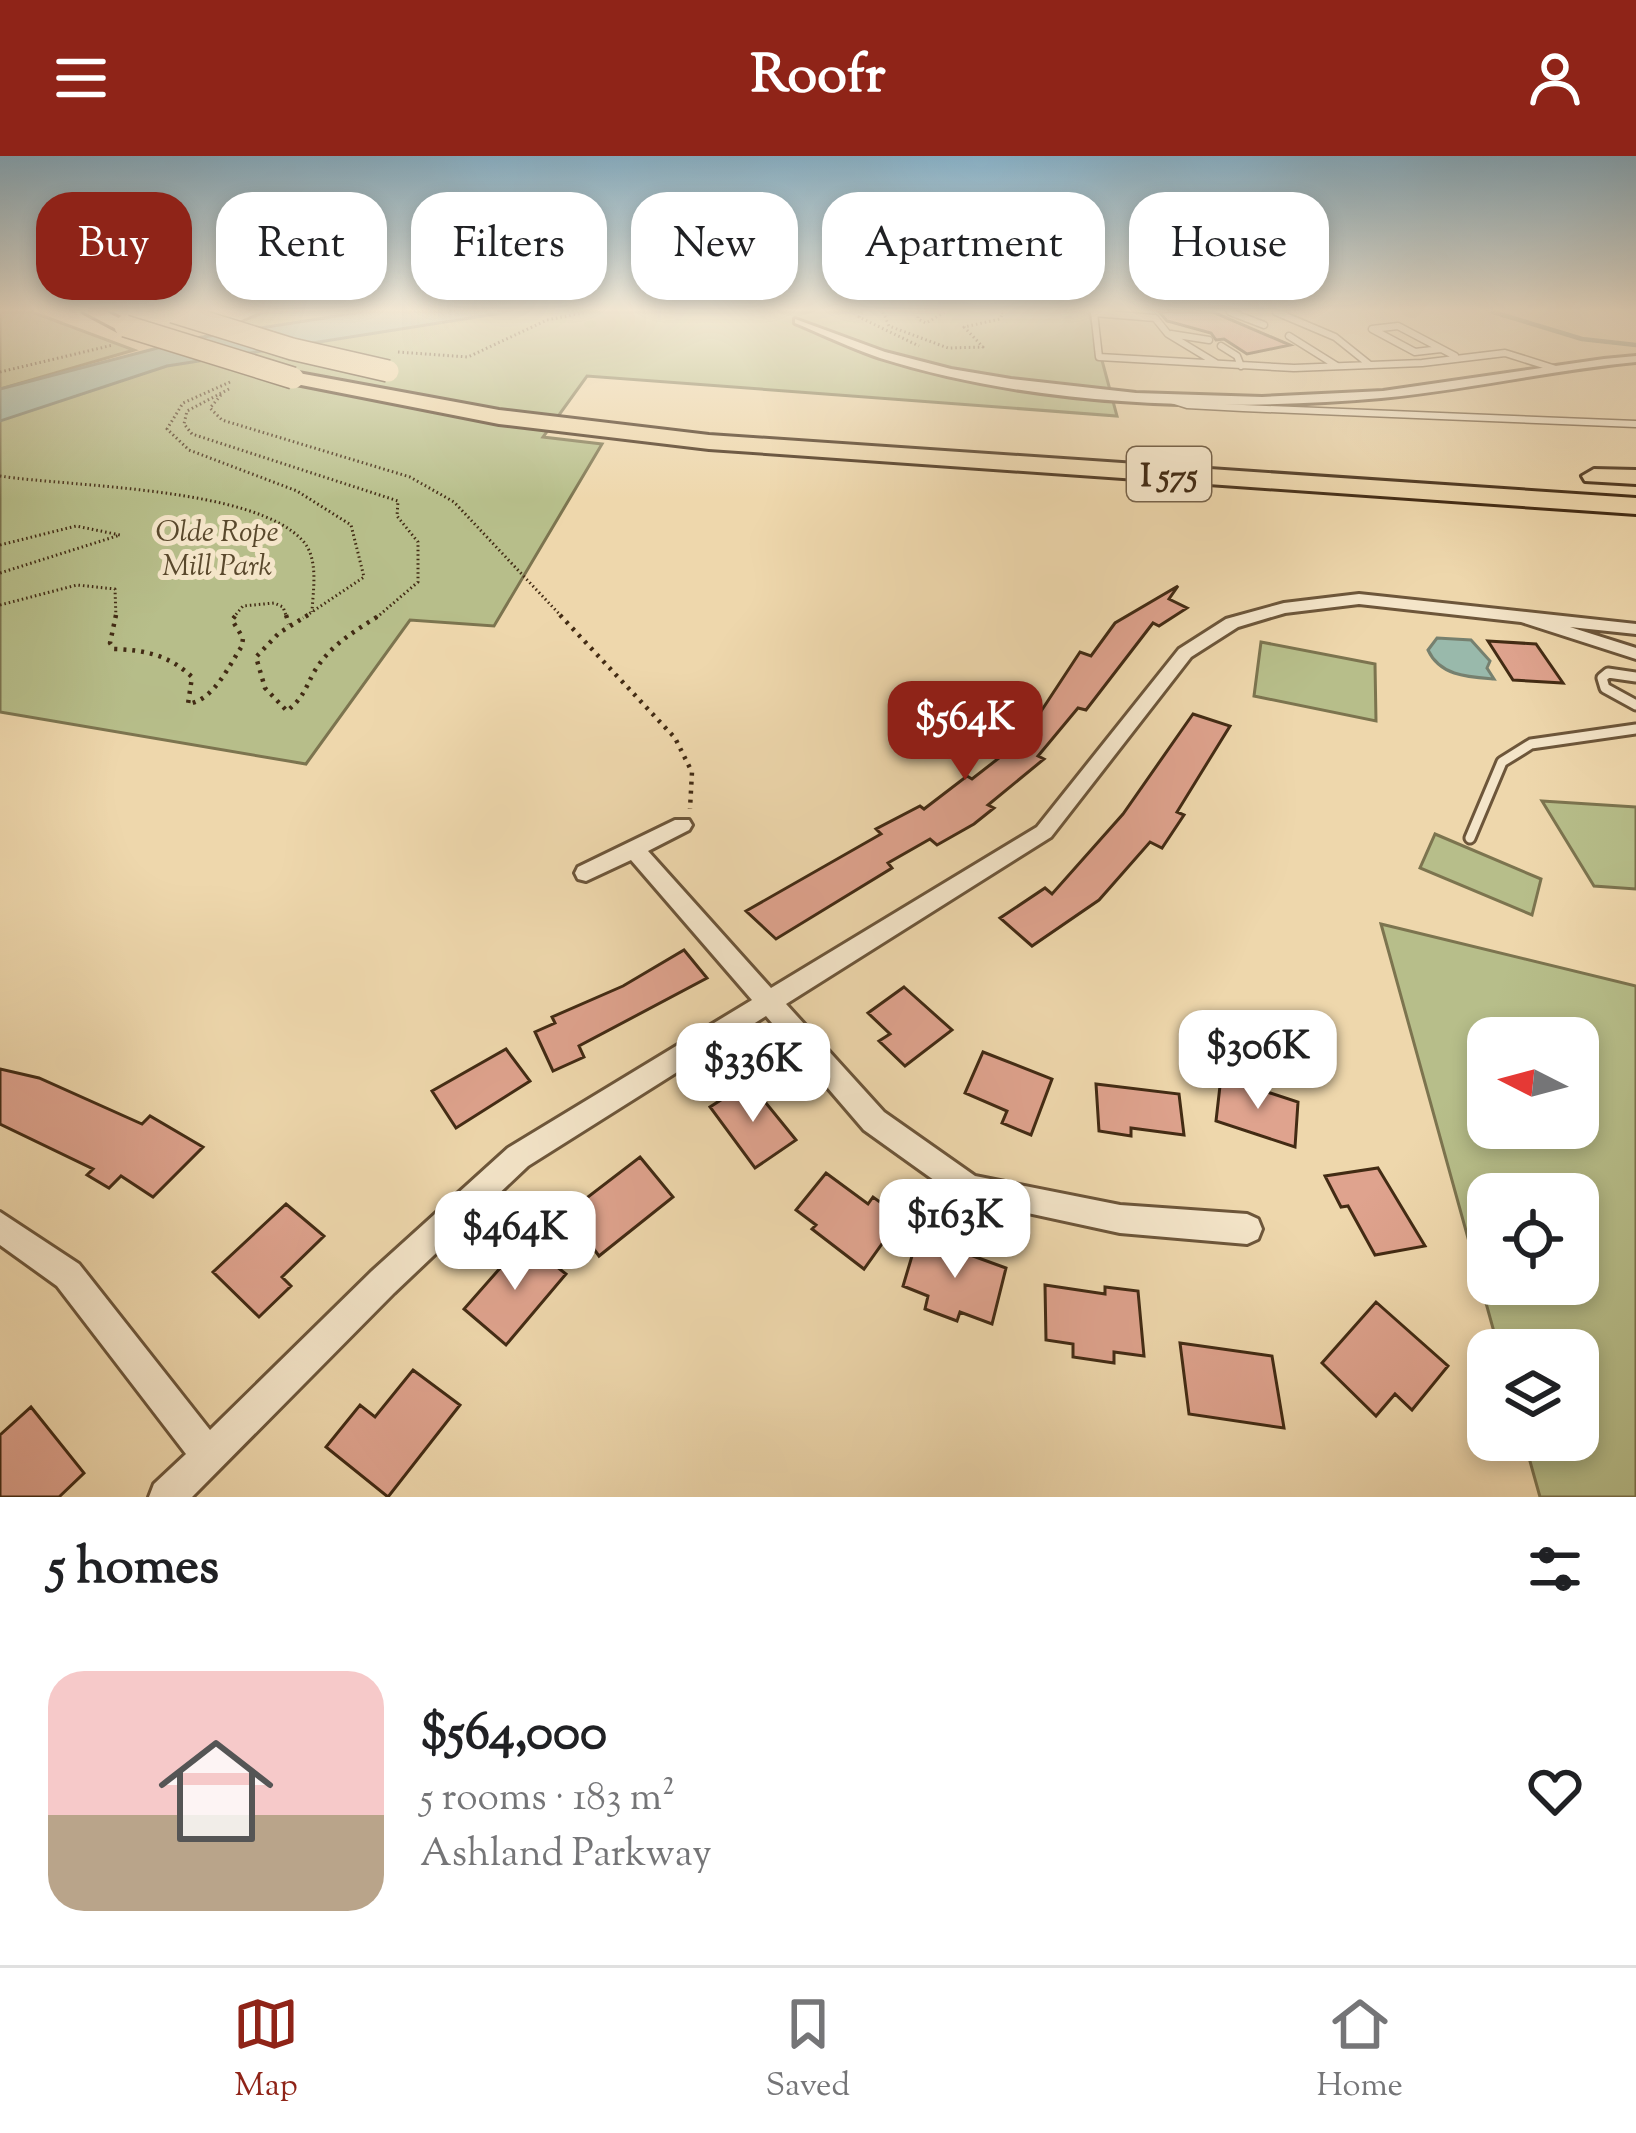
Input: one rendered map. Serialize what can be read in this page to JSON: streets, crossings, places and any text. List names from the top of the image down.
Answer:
{
  "streets": {
    "highway": ["I 575"]
  },
  "parks": ["Olde Rope Mill Park"],
  "north": "left",
  "page": {
    "header": "Roofr",
    "chip": [
      "Buy",
      "Rent",
      "Filters",
      "New",
      "Apartment",
      "House"
    ],
    "price": [
      "$564K",
      "$306K",
      "$336K",
      "$163K",
      "$464K"
    ],
    "heading": "5 homes",
    "list": [
      {
        "name": "$564,000",
        "note": "5 rooms · 183 m² · Ashland Parkway"
      }
    ],
    "tabs": ["Map", "Saved", "Home"]
  }
}
